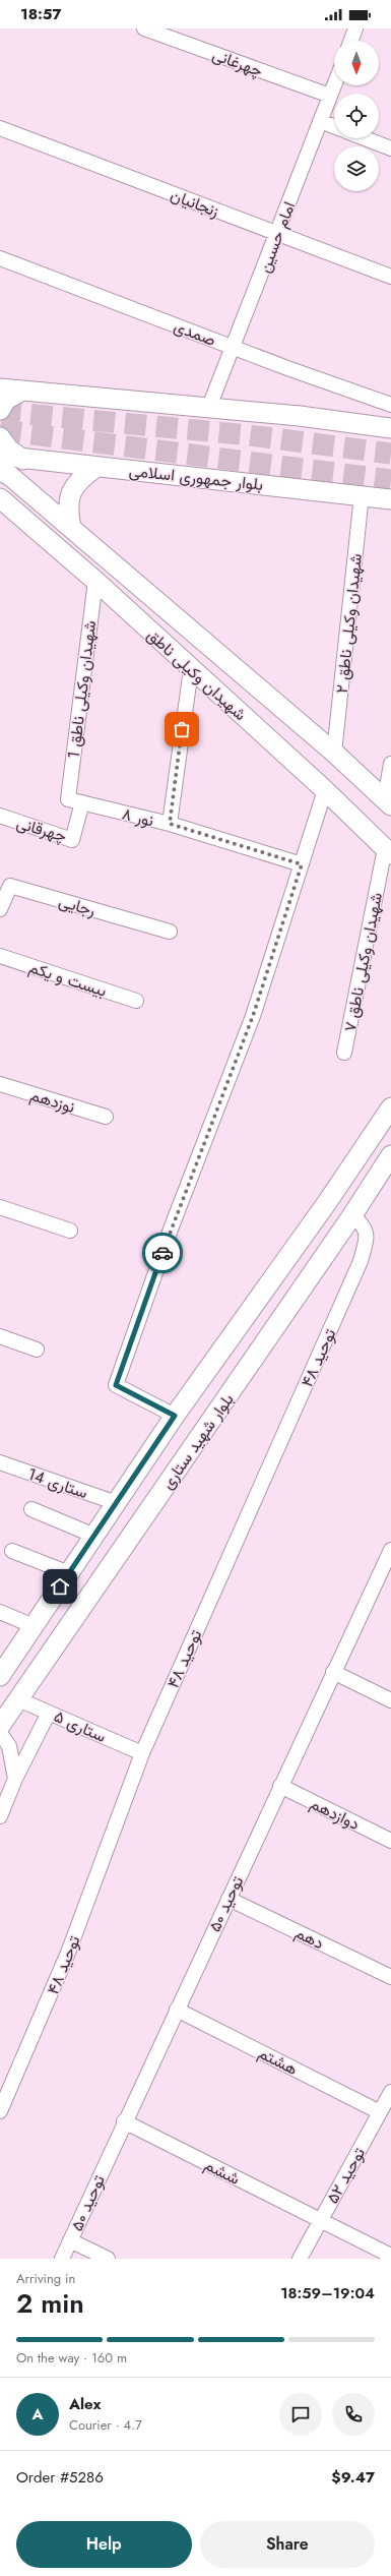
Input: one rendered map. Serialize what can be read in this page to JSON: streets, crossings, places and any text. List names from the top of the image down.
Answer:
{
  "streets": {
    "main road": ["بلوار جمهوری اسلامی", "شهیدان وکیلی ناطق", "بلوار شهید ستاری"],
    "street": [
      "چهرغانی",
      "زنجانیان",
      "امام حسین",
      "صمدی",
      "شهیدان وکیلی ناطق ٢",
      "شهیدان وکیلی ناطق 1",
      "نور ۸",
      "چهرقانی",
      "رجایی",
      "شهیدان وکیلی ناطق ۷",
      "بیست و یکم",
      "نوزدهم",
      "توحید ۴۸",
      "ستاری 14",
      "ستاری ۵",
      "دوازدهم",
      "توحید ۵۰",
      "دهم",
      "هشتم",
      "ششم",
      "توحید ۵۲"
    ]
  },
  "crossings": [
    ["چهرغانی", "امام حسین"],
    ["زنجانیان", "امام حسین"],
    ["امام حسین", "صمدی"],
    ["بلوار جمهوری اسلامی", "شهیدان وکیلی ناطق ٢"],
    ["شهیدان وکیلی ناطق ٢", "شهیدان وکیلی ناطق"],
    ["شهیدان وکیلی ناطق", "شهیدان وکیلی ناطق 1"],
    ["شهیدان وکیلی ناطق", "شهیدان وکیلی ناطق ۷"],
    ["شهیدان وکیلی ناطق 1", "نور ۸"],
    ["نور ۸", "چهرقانی"],
    ["توحید ۴۸", "بلوار شهید ستاری"],
    ["توحید ۴۸", "ستاری ۵"],
    ["بلوار شهید ستاری", "ستاری 14"],
    ["بلوار شهید ستاری", "ستاری ۵"],
    ["دوازدهم", "توحید ۵۰"],
    ["توحید ۵۰", "دهم"],
    ["توحید ۵۰", "هشتم"],
    ["توحید ۵۰", "ششم"],
    ["هشتم", "توحید ۵۲"],
    ["ششم", "توحید ۵۲"]
  ],
  "north": "bottom",
  "page": {
    "status": "18:57",
    "heading": ["2 min", "Arriving in", "18:59–19:04"],
    "panel": [
      "Alex",
      "Courier · 4.7",
      "Order #5286",
      "$9.47"
    ],
    "bar": "On the way · 160 m",
    "round": "A",
    "buttons": ["Help", "Share"]
  }
}
